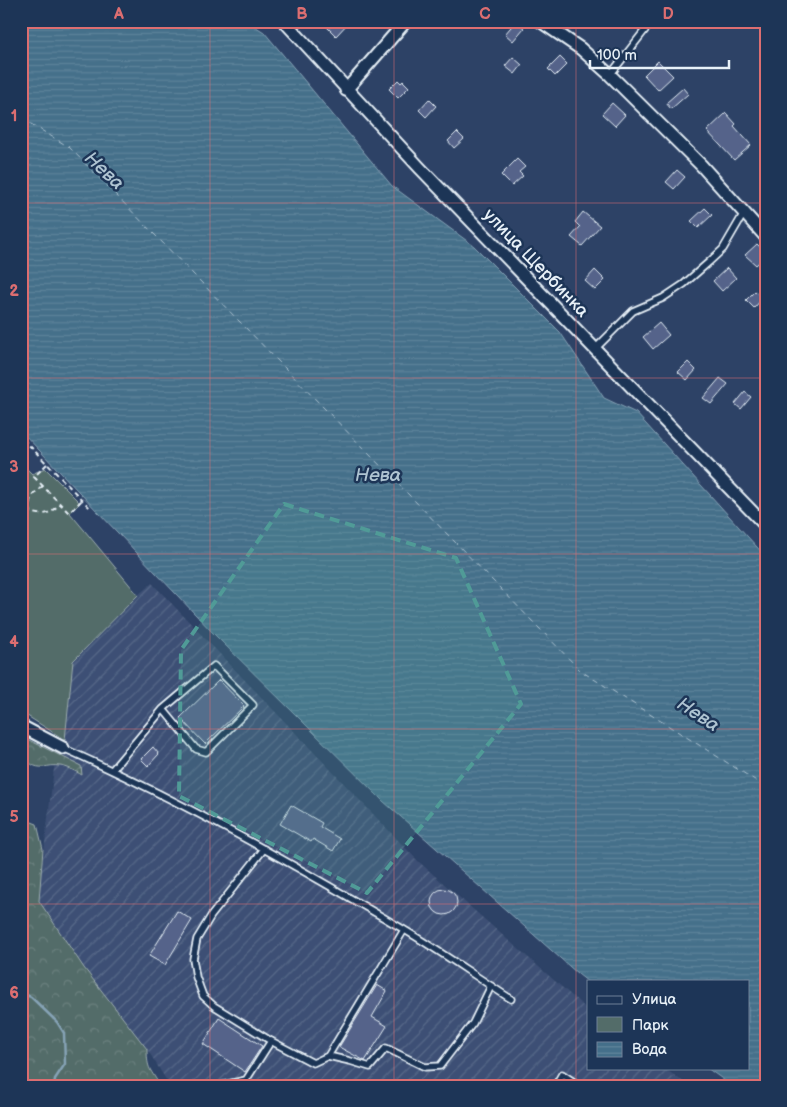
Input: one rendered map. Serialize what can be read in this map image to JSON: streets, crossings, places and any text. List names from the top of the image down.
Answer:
{
  "streets": {
    "street": ["улица Щербинка"]
  },
  "water": ["Нева"],
  "legend": ["Улица", "Парк", "Вода"],
  "scale_bar": "100 m",
  "grid": {
    "columns": [
      "A",
      "B",
      "C",
      "D"
    ],
    "rows": [
      "1",
      "2",
      "3",
      "4",
      "5",
      "6"
    ]
  }
}
